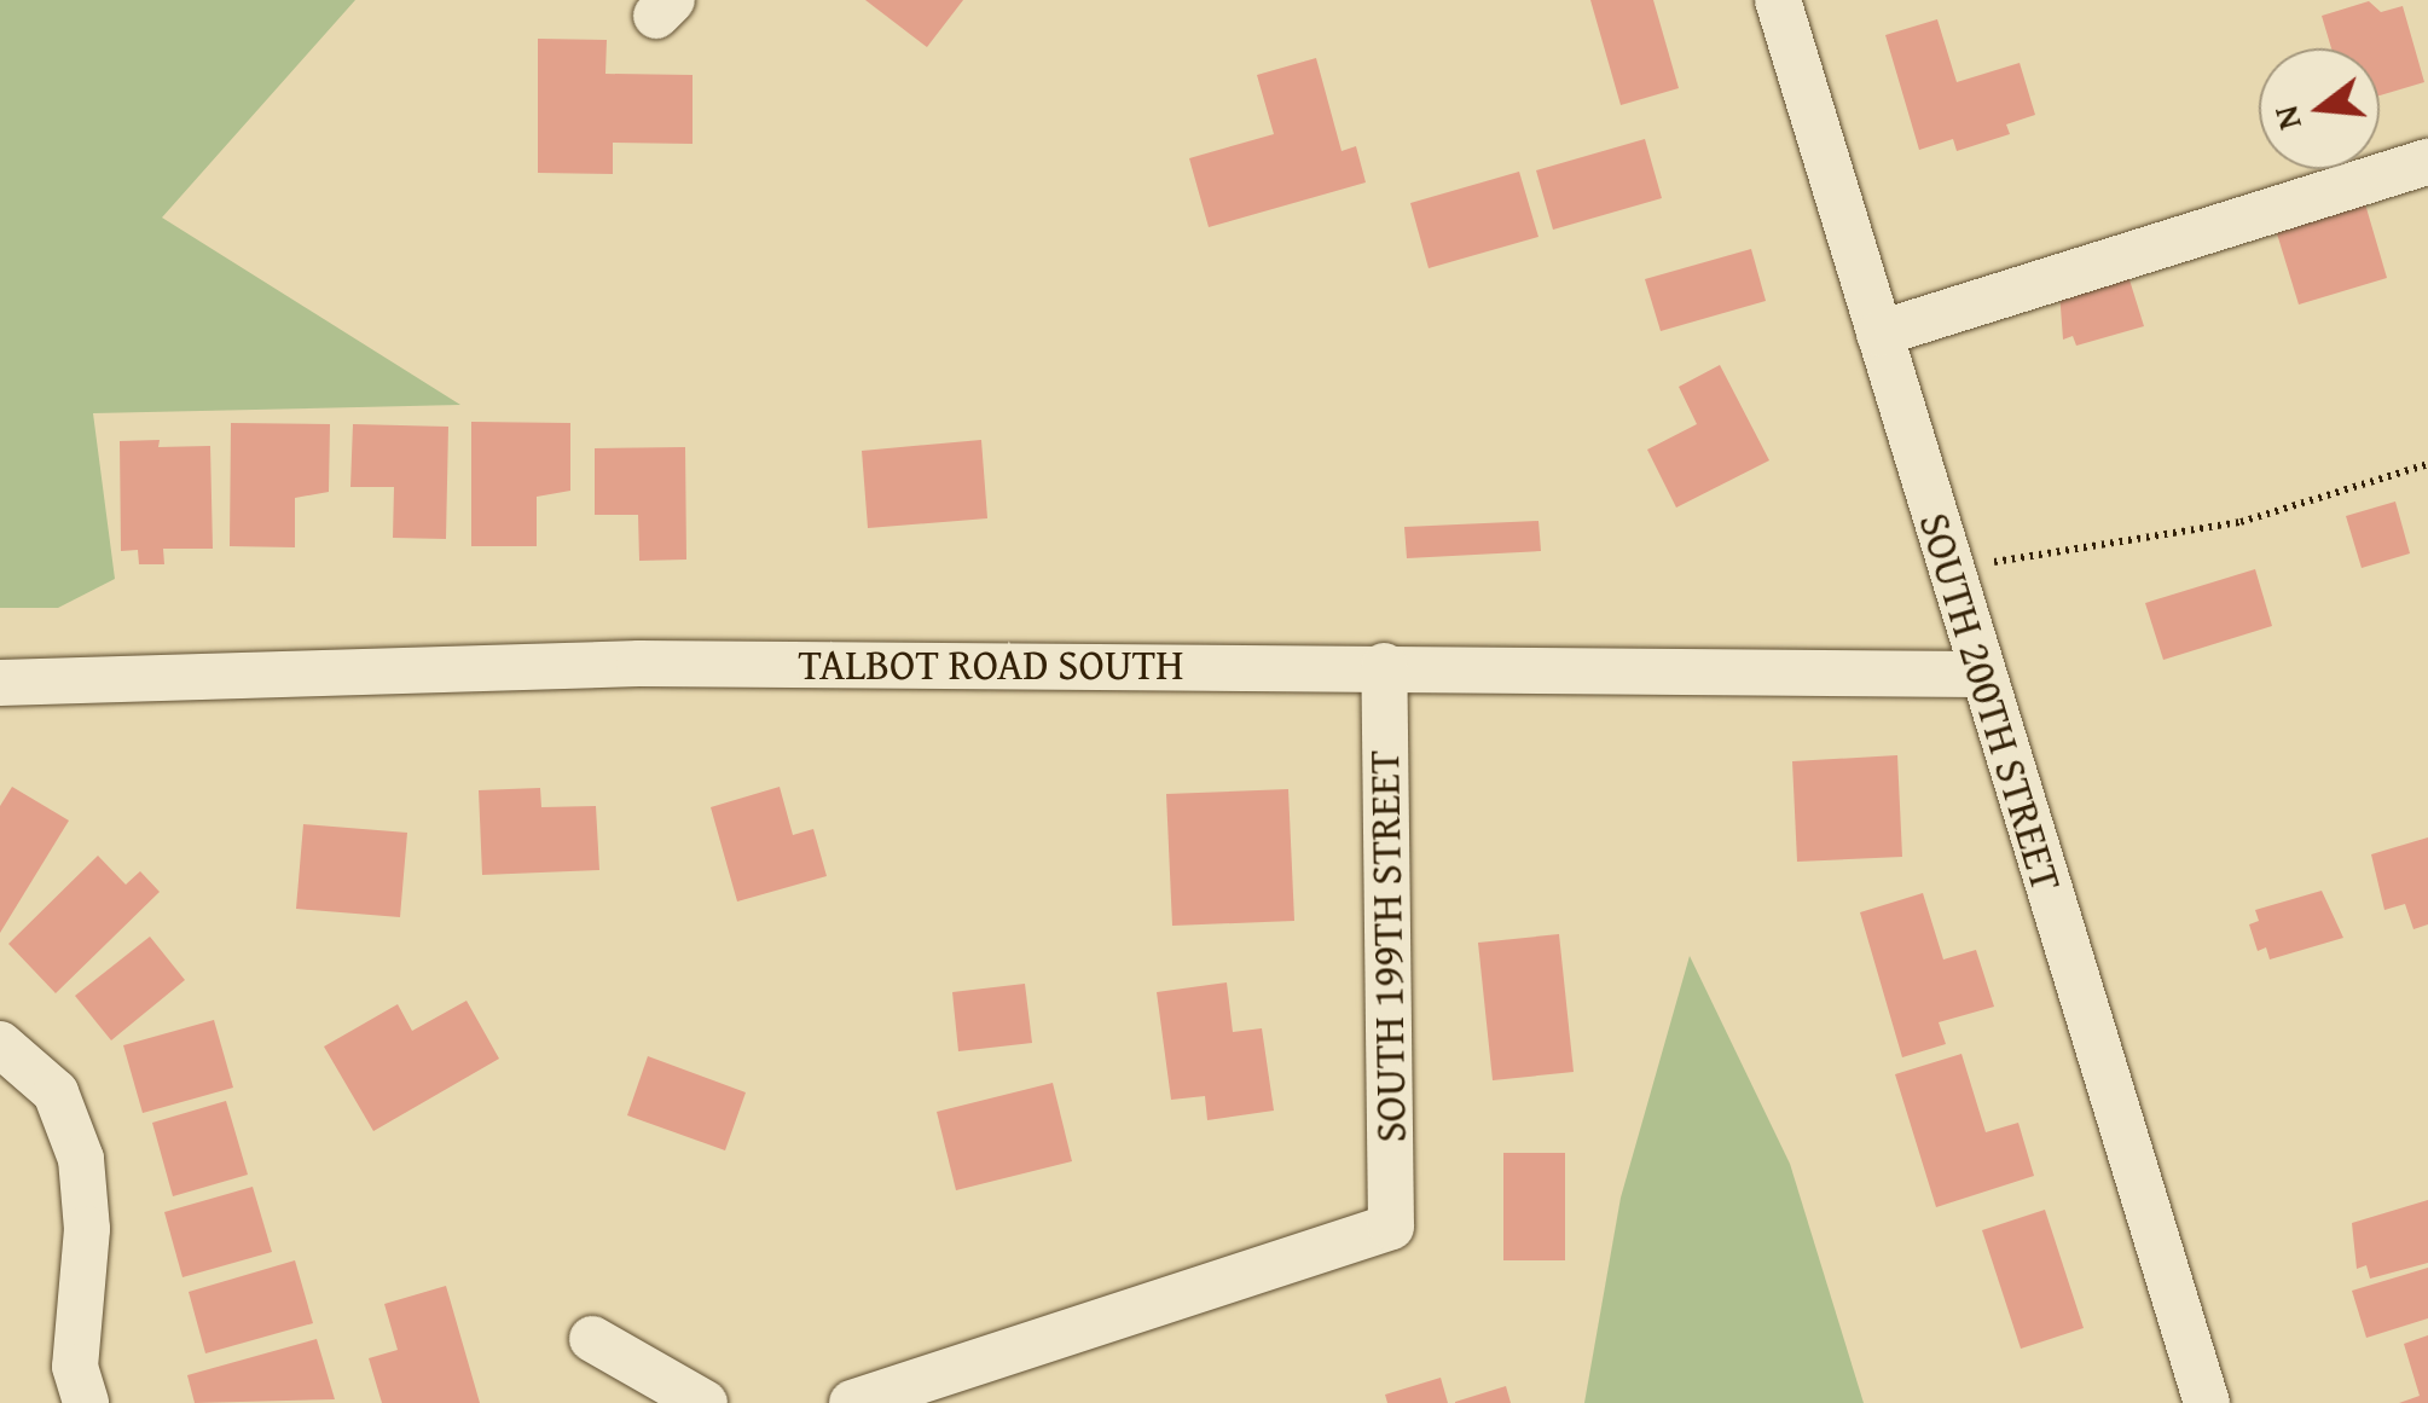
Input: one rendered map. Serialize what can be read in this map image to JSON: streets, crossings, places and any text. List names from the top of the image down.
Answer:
{
  "streets": {
    "street": ["TALBOT ROAD SOUTH", "SOUTH 200TH STREET", "SOUTH 199TH STREET"]
  },
  "crossings": [
    ["TALBOT ROAD SOUTH", "SOUTH 200TH STREET"],
    ["TALBOT ROAD SOUTH", "SOUTH 199TH STREET"]
  ],
  "north": "left"
}
